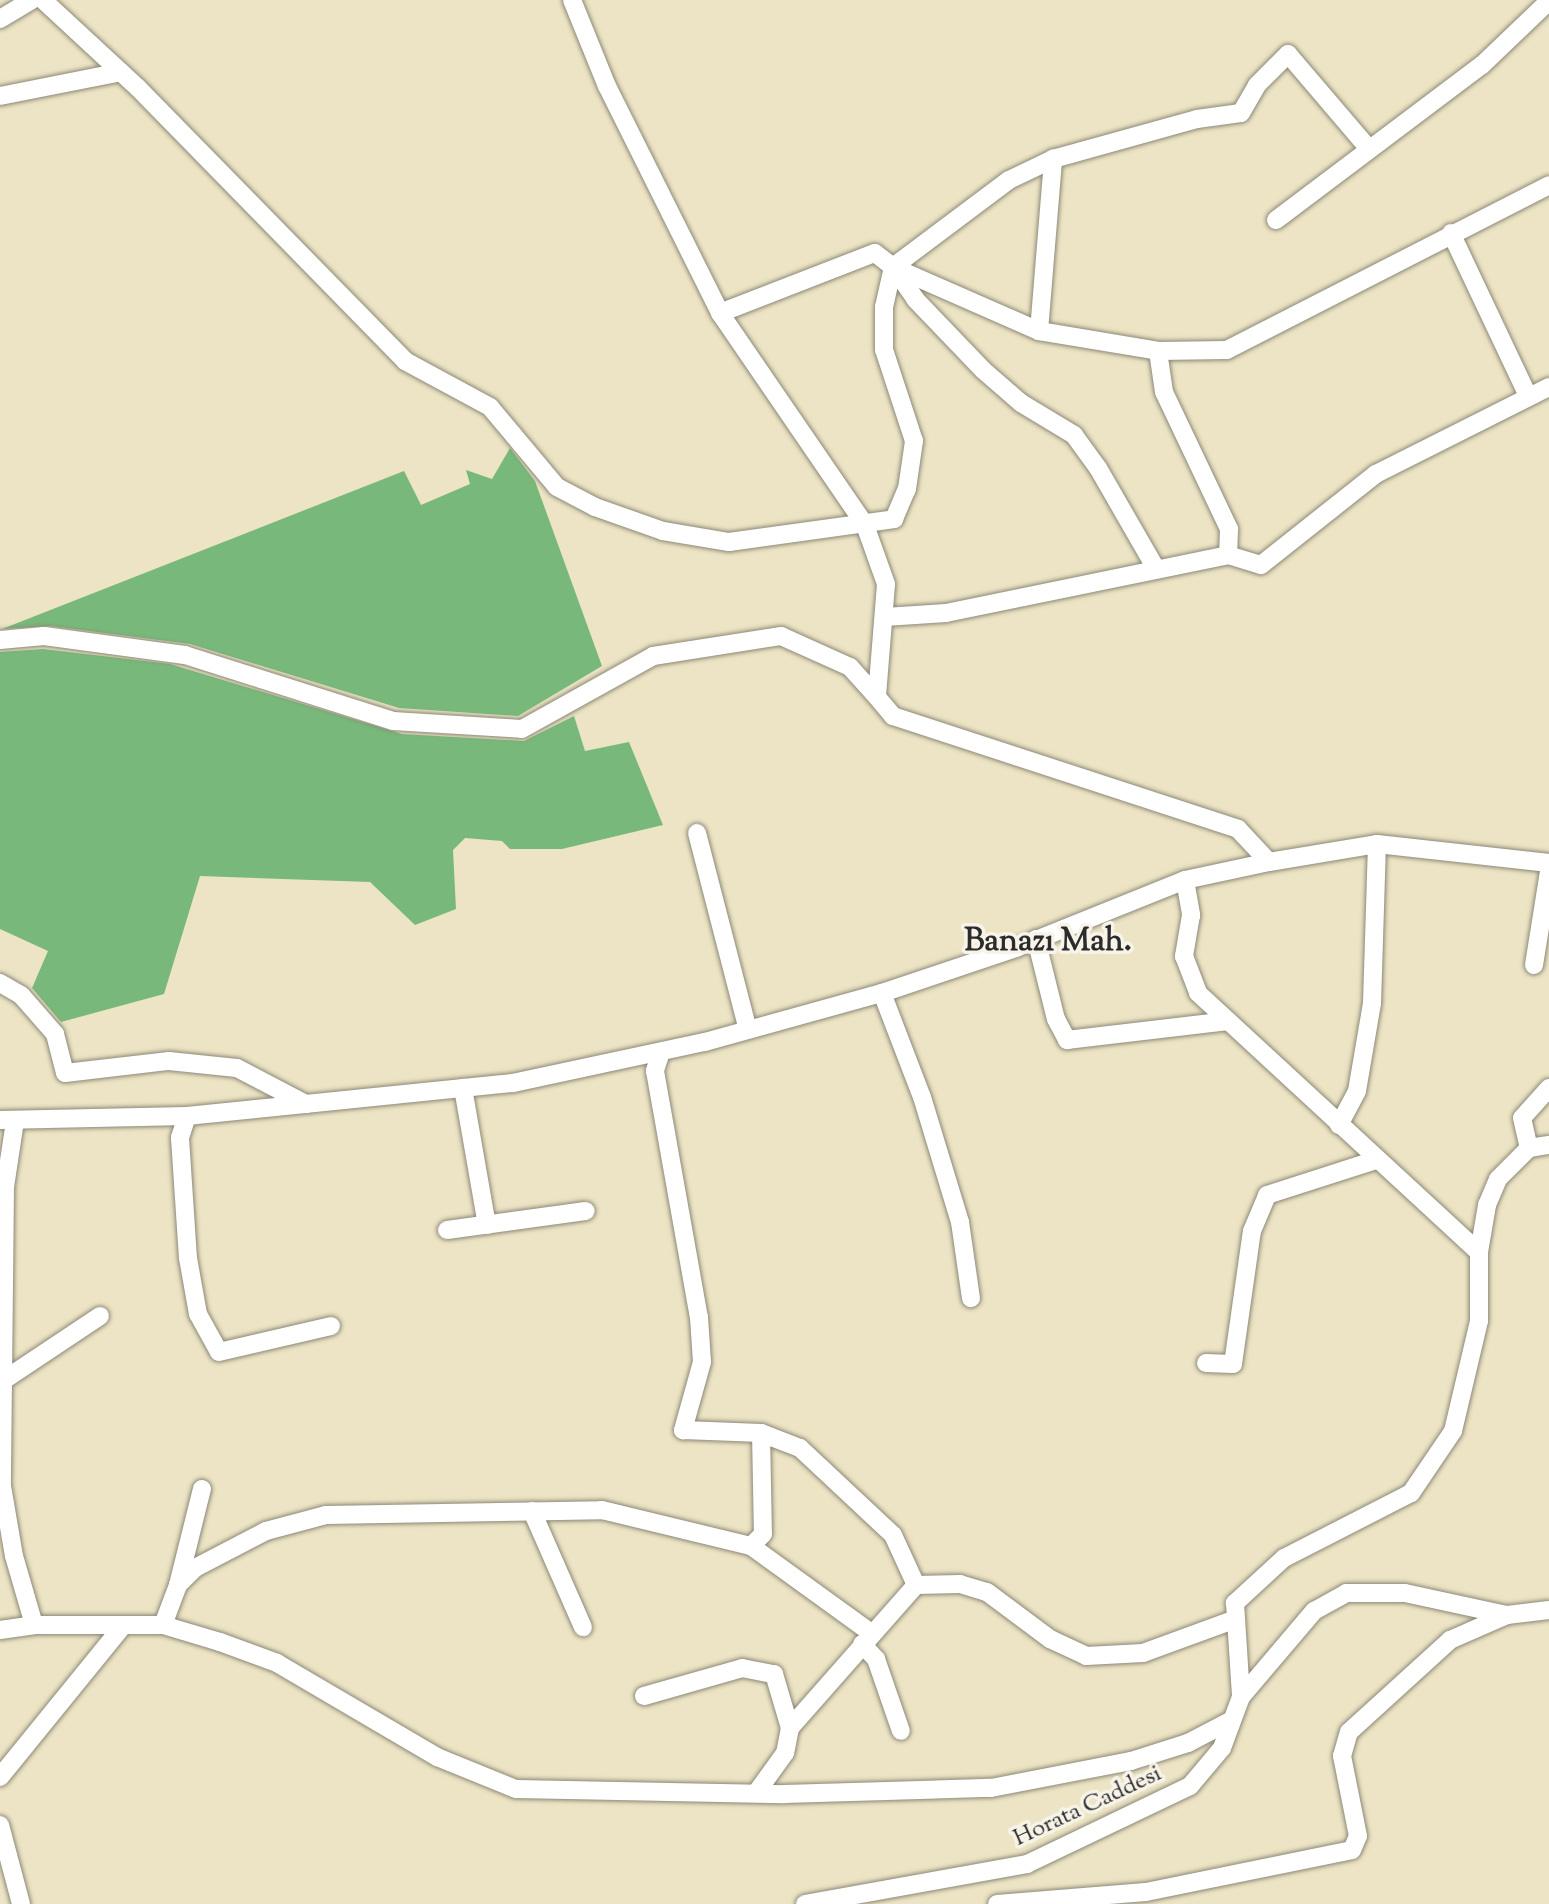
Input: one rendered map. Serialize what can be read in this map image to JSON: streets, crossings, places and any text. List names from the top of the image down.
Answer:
{
  "streets": {
    "street": ["Horata Caddesi"]
  },
  "districts": ["Banazı Mah."]
}
